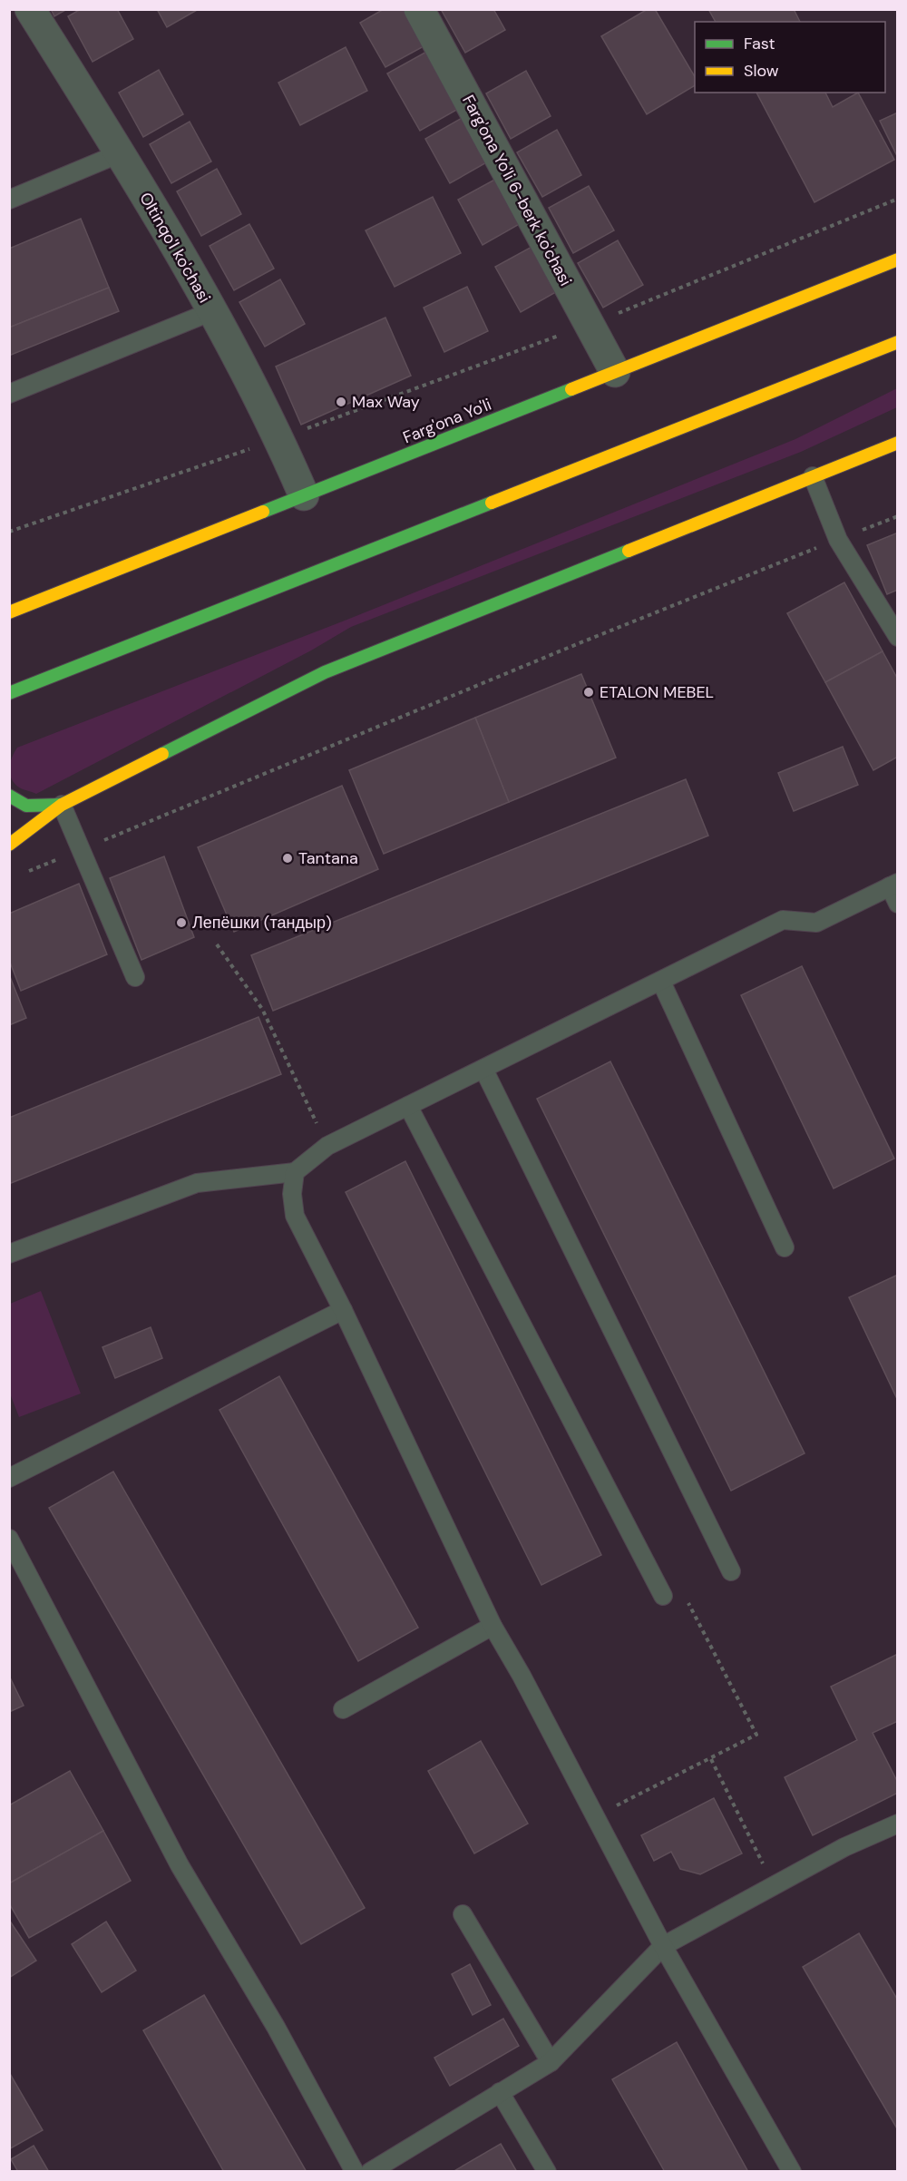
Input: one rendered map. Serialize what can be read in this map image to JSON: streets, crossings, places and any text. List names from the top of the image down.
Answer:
{
  "streets": {
    "main road": ["Farg'ona Yo'li"],
    "street": ["Farg'ona Yo'li 6-berk ko'chasi", "Oltinqo'l ko'chasi"]
  },
  "crossings": [
    ["Farg'ona Yo'li 6-berk ko'chasi", "Farg'ona Yo'li"],
    ["Oltinqo'l ko'chasi", "Farg'ona Yo'li"]
  ],
  "places": [
    "Max Way",
    "ETALON MEBEL",
    "Tantana",
    "Лепёшки (тандыр)"
  ],
  "legend": ["Fast", "Slow"]
}
